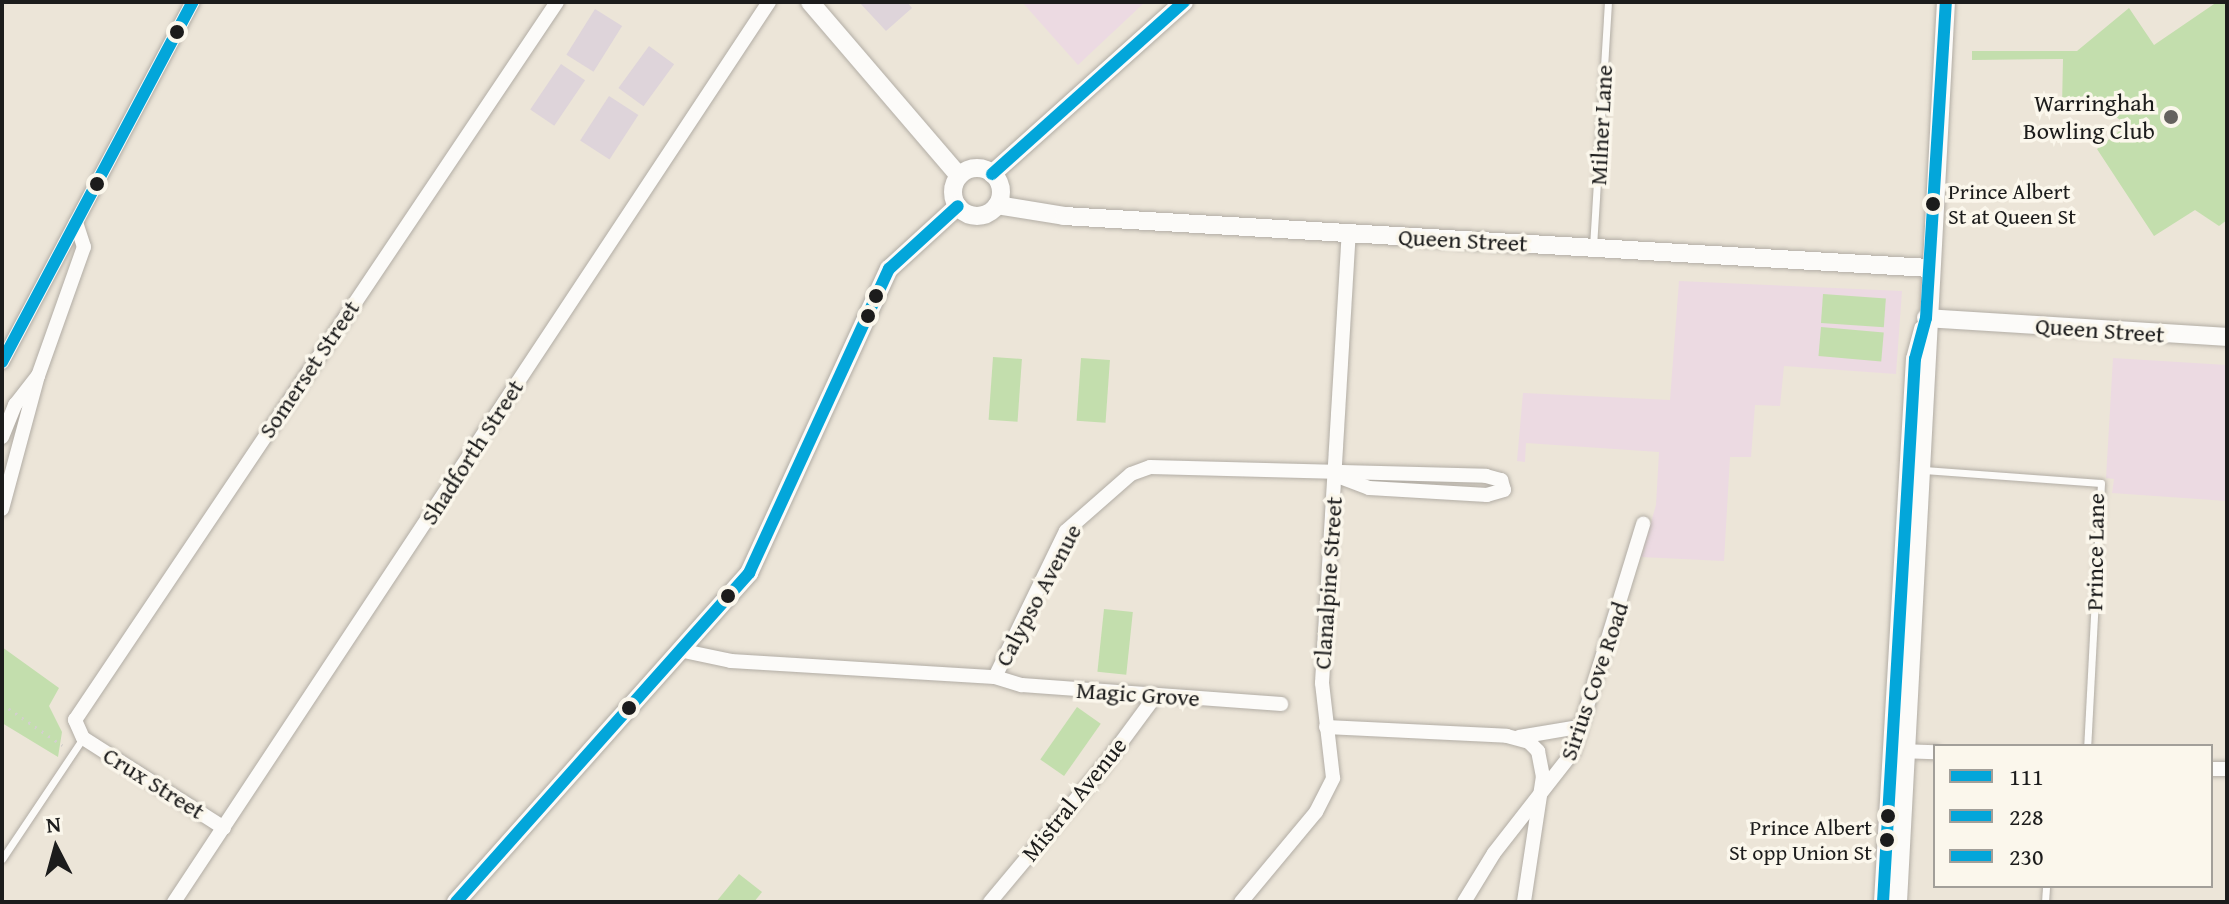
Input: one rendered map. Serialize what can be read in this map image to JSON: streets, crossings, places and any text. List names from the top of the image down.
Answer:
{
  "streets": {
    "street": [
      "Queen Street",
      "Somerset Street",
      "Shadforth Street",
      "Clanalpine Street",
      "Calypso Avenue",
      "Sirius Cove Road",
      "Magic Grove",
      "Crux Street",
      "Mistral Avenue"
    ],
    "lane": ["Milner Lane", "Prince Lane"]
  },
  "crossings": [
    ["Milner Lane", "Queen Street"],
    ["Queen Street", "Clanalpine Street"],
    ["Somerset Street", "Crux Street"],
    ["Shadforth Street", "Crux Street"],
    ["Clanalpine Street", "Calypso Avenue"],
    ["Calypso Avenue", "Magic Grove"],
    ["Magic Grove", "Mistral Avenue"]
  ],
  "places": ["Warringhah Bowling Club", "Prince Albert St at Queen St", "Prince Albert St opp Union St"],
  "lines": ["transit line 111", "transit line 228", "transit line 230"],
  "legend": ["111", "228", "230"],
  "north": "top"
}
